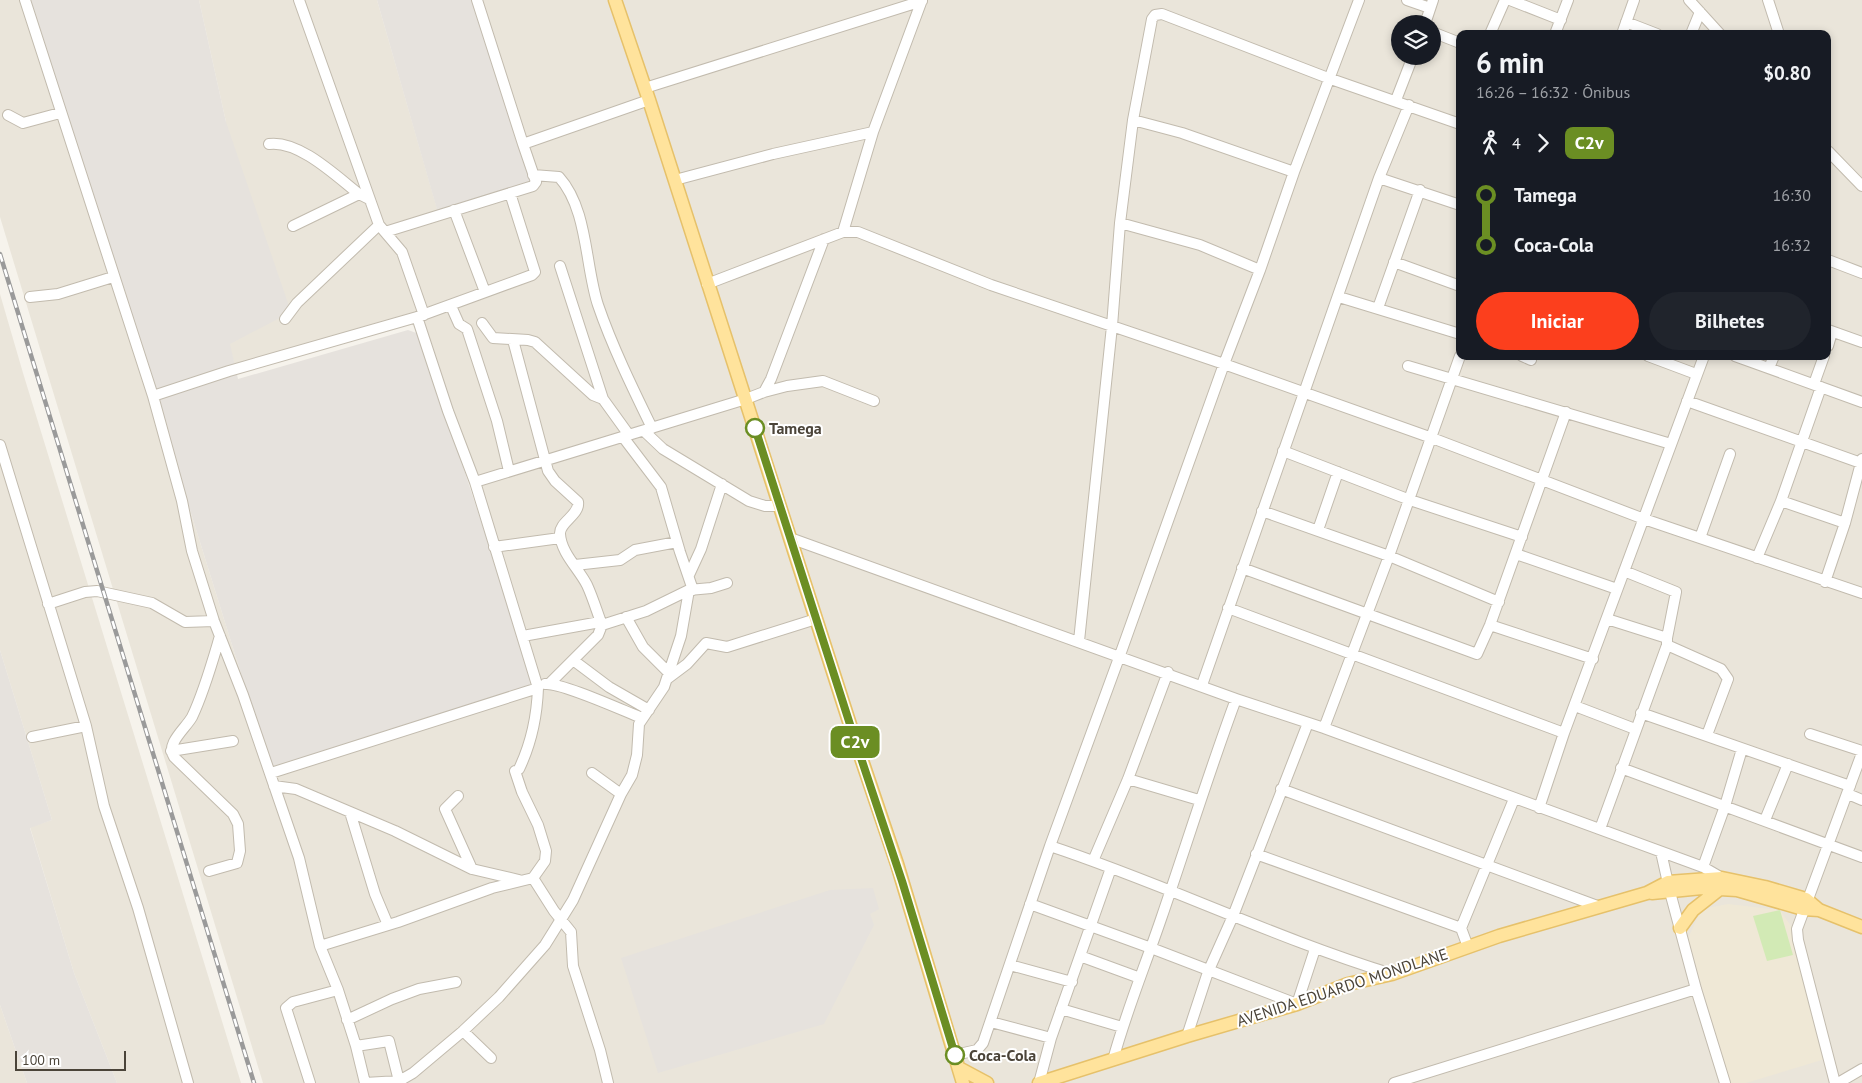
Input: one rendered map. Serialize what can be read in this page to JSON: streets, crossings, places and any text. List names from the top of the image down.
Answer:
{
  "streets": {
    "main road": ["AVENIDA EDUARDO MONDLANE"]
  },
  "places": ["Tamega", "Coca-Cola"],
  "lines": ["bus line C2v"],
  "scale_bar": "100 m",
  "page": {
    "on_map": "C2v",
    "heading": ["6 min", "16:26 – 16:32 · Ônibus", "$0.80"],
    "legs": ["4", "C2v"],
    "list": [
      {
        "name": "Tamega",
        "value": "16:30"
      },
      {
        "name": "Coca-Cola",
        "value": "16:32"
      }
    ],
    "buttons": ["Iniciar", "Bilhetes"],
    "scale": "100 m"
  }
}
